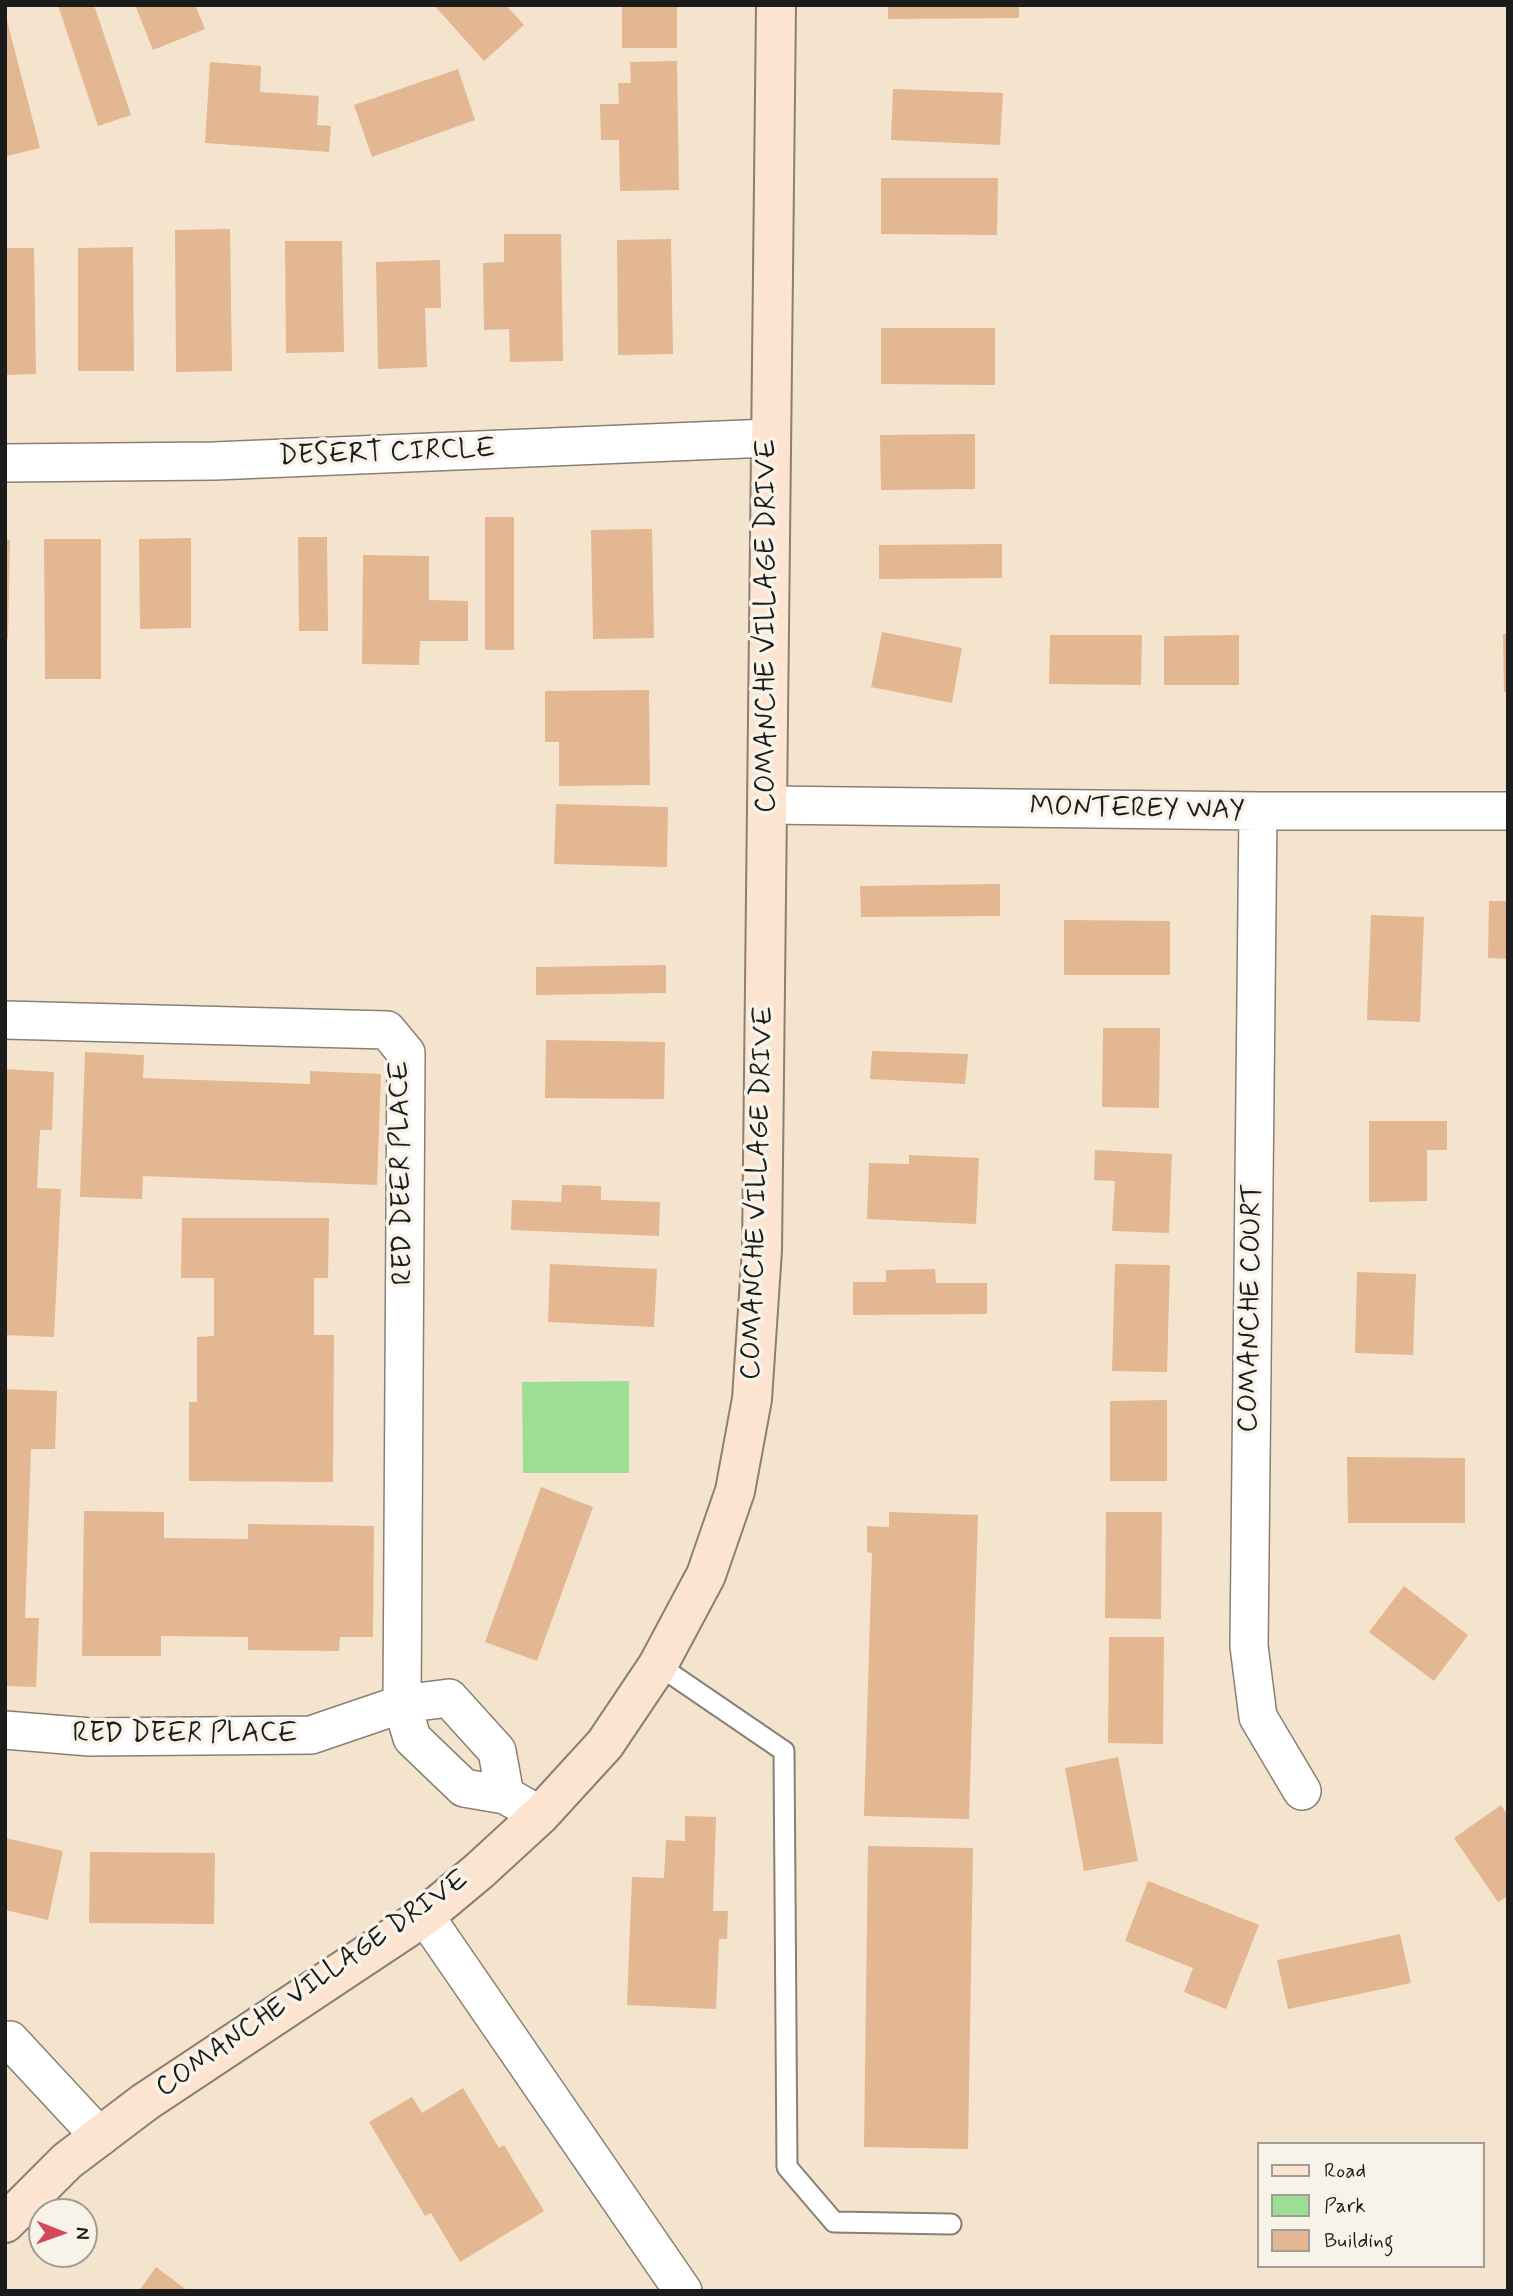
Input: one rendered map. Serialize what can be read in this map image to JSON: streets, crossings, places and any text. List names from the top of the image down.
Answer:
{
  "streets": {
    "street": [
      "DESERT CIRCLE",
      "COMANCHE VILLAGE DRIVE",
      "MONTEREY WAY",
      "RED DEER PLACE",
      "COMANCHE COURT"
    ]
  },
  "crossings": [
    ["DESERT CIRCLE", "COMANCHE VILLAGE DRIVE"],
    ["COMANCHE VILLAGE DRIVE", "MONTEREY WAY"],
    ["COMANCHE VILLAGE DRIVE", "RED DEER PLACE"],
    ["MONTEREY WAY", "COMANCHE COURT"]
  ],
  "legend": ["Road", "Park", "Building"],
  "north": "right"
}
